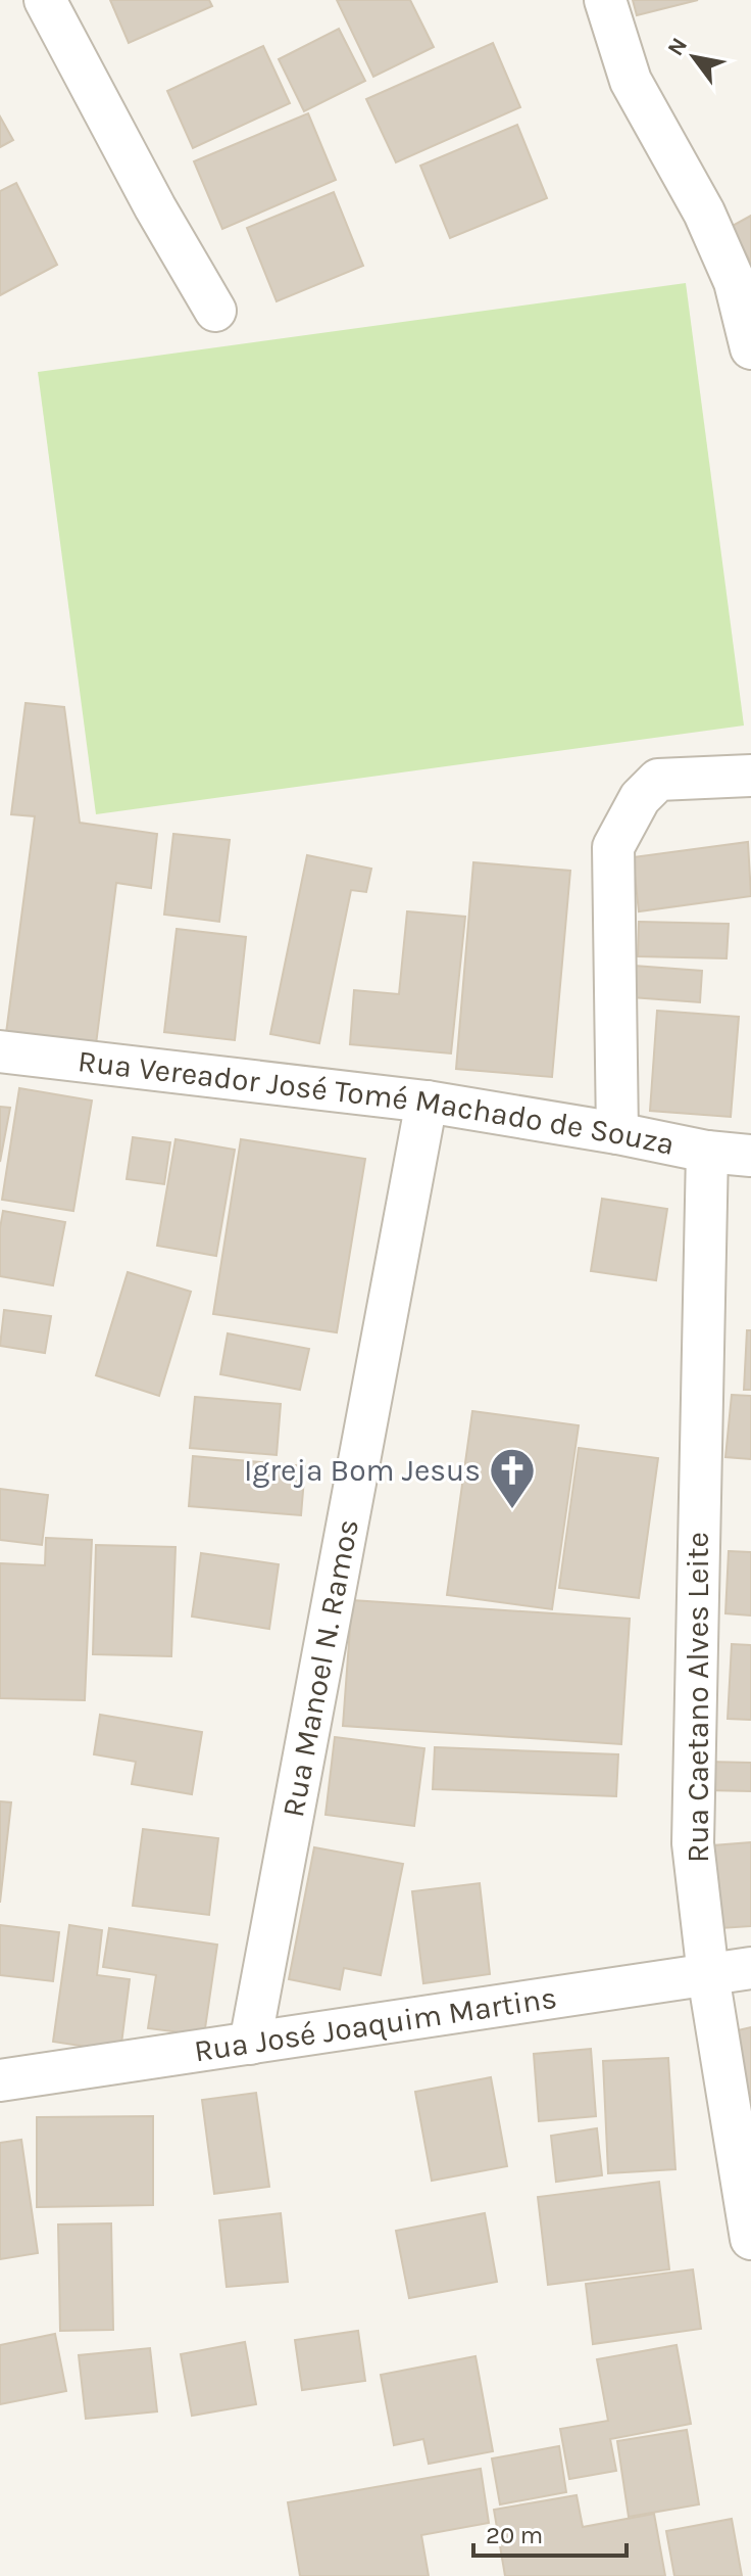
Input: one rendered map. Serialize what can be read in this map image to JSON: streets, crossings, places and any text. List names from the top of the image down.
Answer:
{
  "streets": {
    "street": [
      "Rua Vereador José Tomé Machado de Souza",
      "Rua Manoel N. Ramos",
      "Rua Caetano Alves Leite",
      "Rua José Joaquim Martins"
    ]
  },
  "crossings": [
    ["Rua Vereador José Tomé Machado de Souza", "Rua Manoel N. Ramos"],
    ["Rua Vereador José Tomé Machado de Souza", "Rua Caetano Alves Leite"],
    ["Rua Manoel N. Ramos", "Rua José Joaquim Martins"],
    ["Rua Caetano Alves Leite", "Rua José Joaquim Martins"]
  ],
  "places": {
    "church": ["Igreja Bom Jesus"]
  },
  "scale_bar": "20 m",
  "north": "top left"
}
